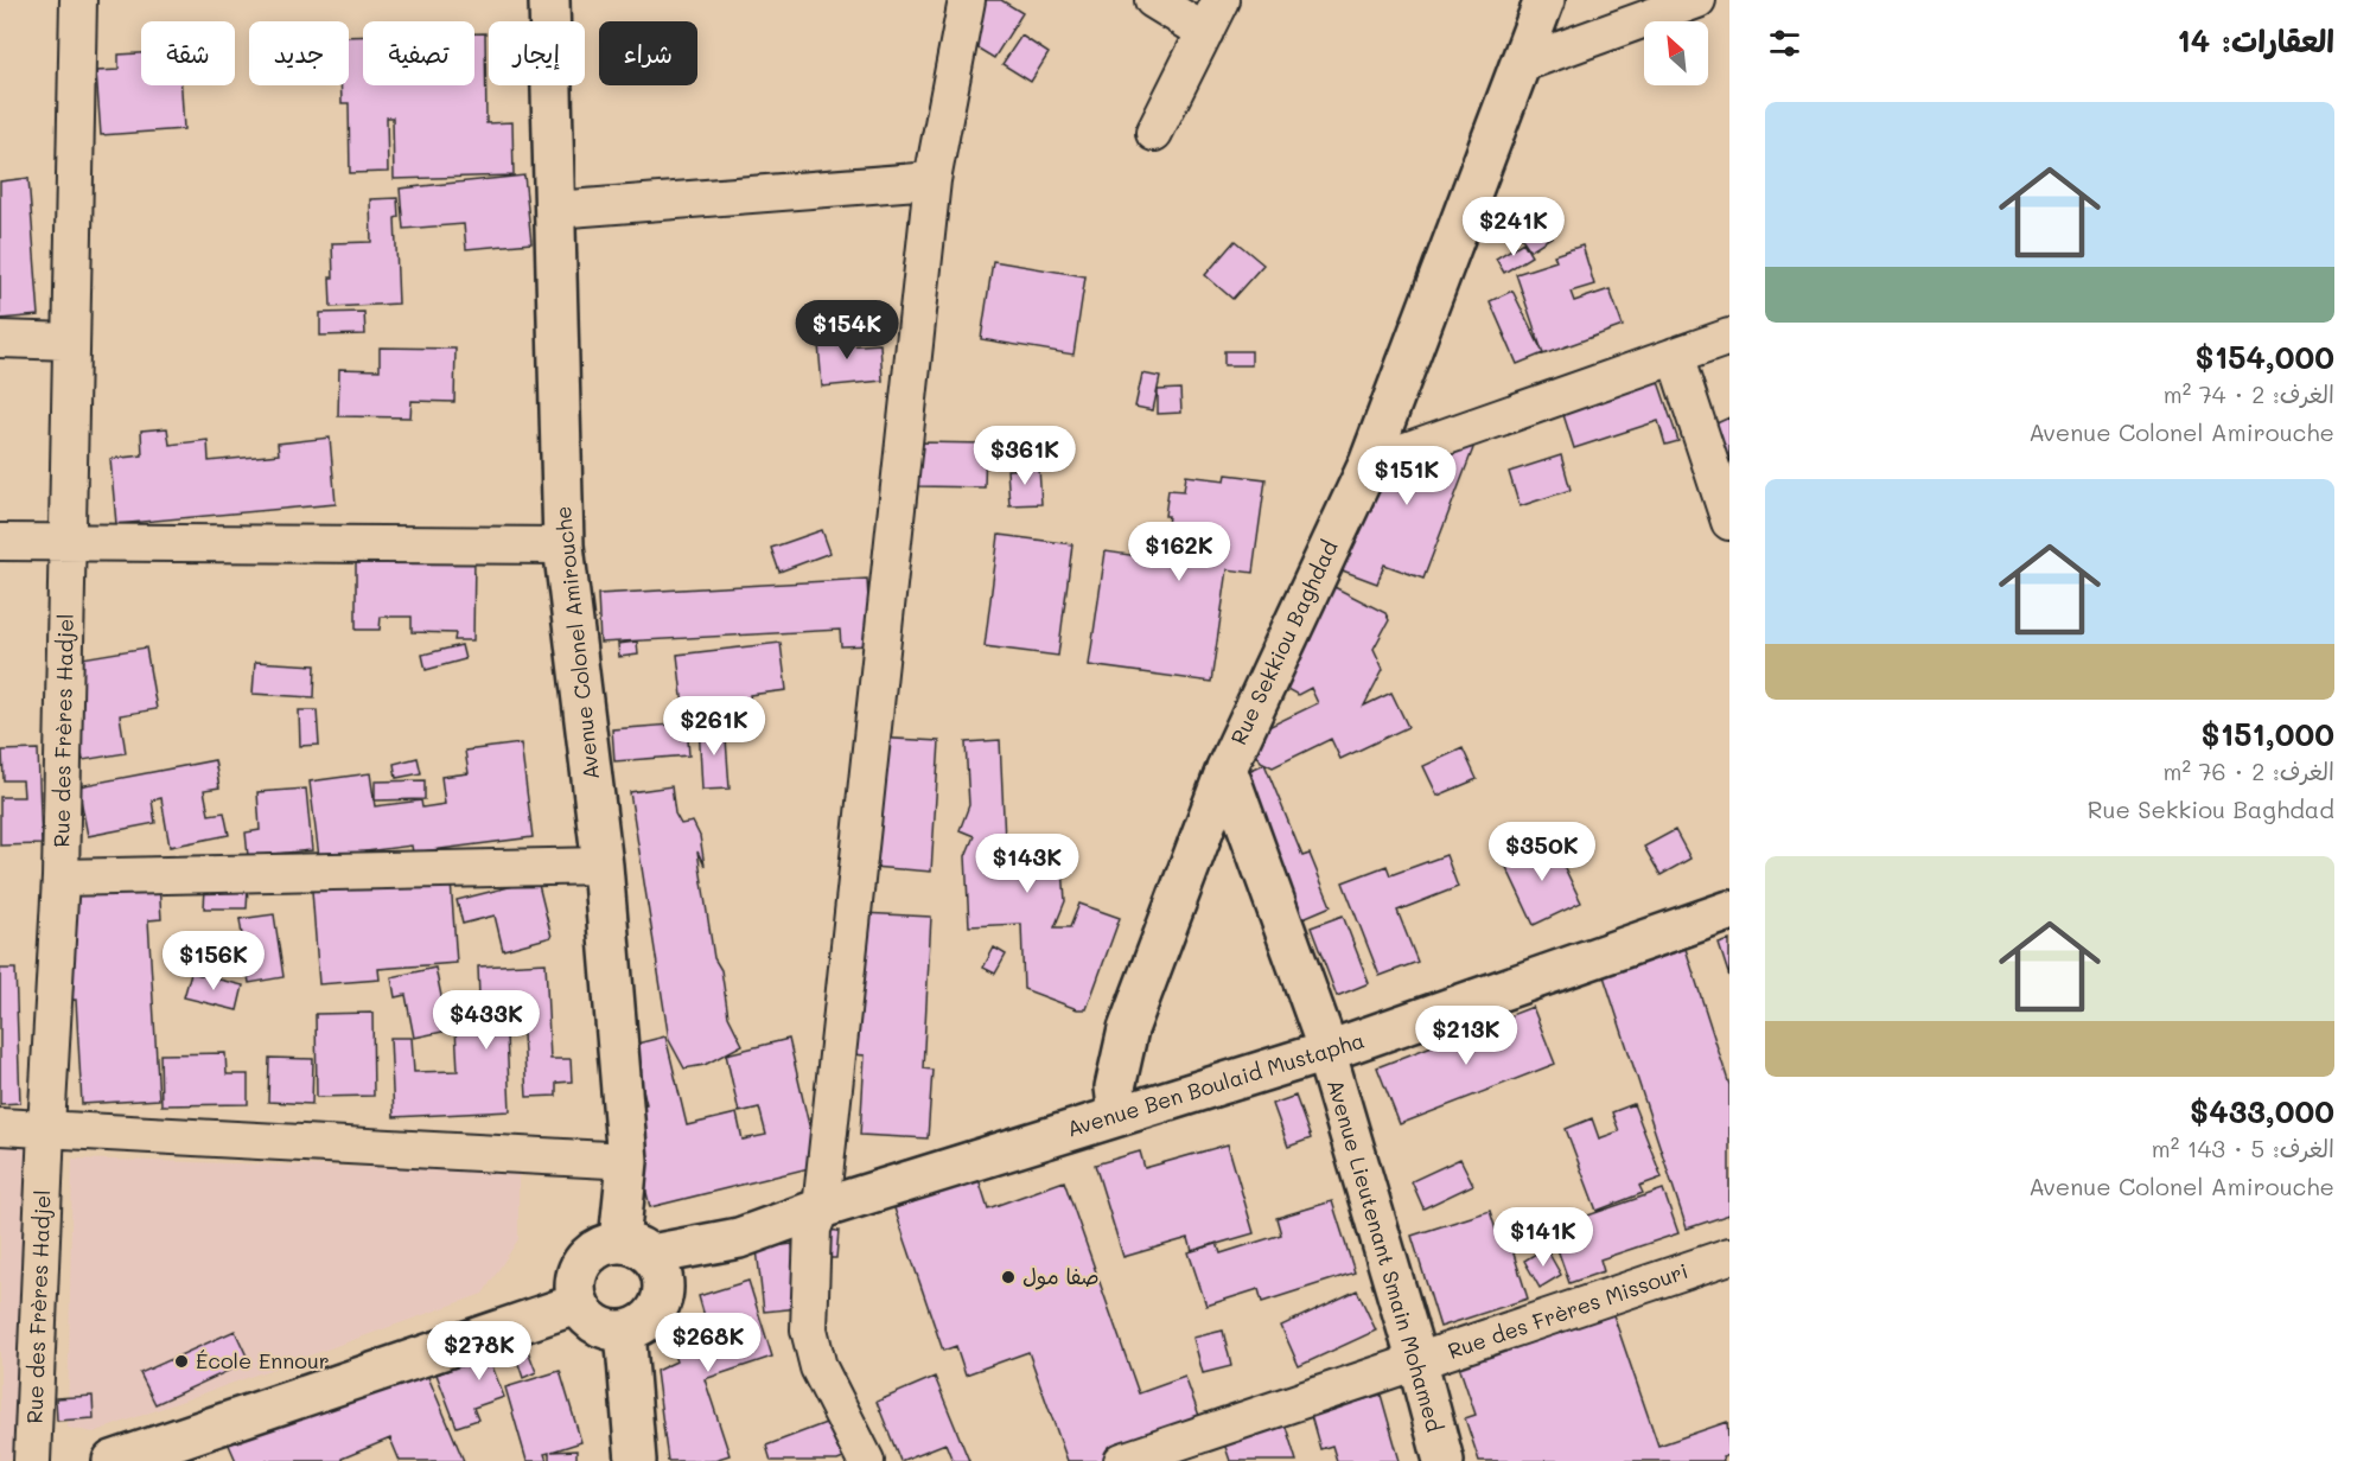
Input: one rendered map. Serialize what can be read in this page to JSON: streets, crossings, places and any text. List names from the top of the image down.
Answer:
{
  "streets": {
    "main road": [
      "Avenue Colonel Amirouche",
      "Rue Sekkiou Baghdad",
      "Avenue Ben Boulaid Mustapha",
      "Avenue Lieutenant Smain Mohamed"
    ],
    "street": ["Rue des Frères Hadjel", "Rue des Frères Missouri"]
  },
  "crossings": [
    ["Rue Sekkiou Baghdad", "Avenue Ben Boulaid Mustapha"],
    ["Rue Sekkiou Baghdad", "Avenue Lieutenant Smain Mohamed"],
    ["Avenue Ben Boulaid Mustapha", "Avenue Lieutenant Smain Mohamed"],
    ["Avenue Lieutenant Smain Mohamed", "Rue des Frères Missouri"]
  ],
  "places": ["صفا مول", "École Ennour"],
  "north": "top left",
  "page": {
    "heading": "العقارات: 14",
    "chip": [
      "شراء",
      "إيجار",
      "تصفية",
      "جديد",
      "شقة"
    ],
    "list": [
      {
        "name": "$154,000",
        "note": "الغرف: 2 · 74 m² · Avenue Colonel Amirouche"
      },
      {
        "name": "$151,000",
        "note": "الغرف: 2 · 76 m² · Rue Sekkiou Baghdad"
      },
      {
        "name": "$433,000",
        "note": "الغرف: 5 · 143 m² · Avenue Colonel Amirouche"
      }
    ],
    "price": [
      "$241K",
      "$154K",
      "$361K",
      "$151K",
      "$162K",
      "$261K",
      "$350K",
      "$143K",
      "$156K",
      "$433K",
      "$213K",
      "$141K",
      "$268K",
      "$278K"
    ]
  }
}
